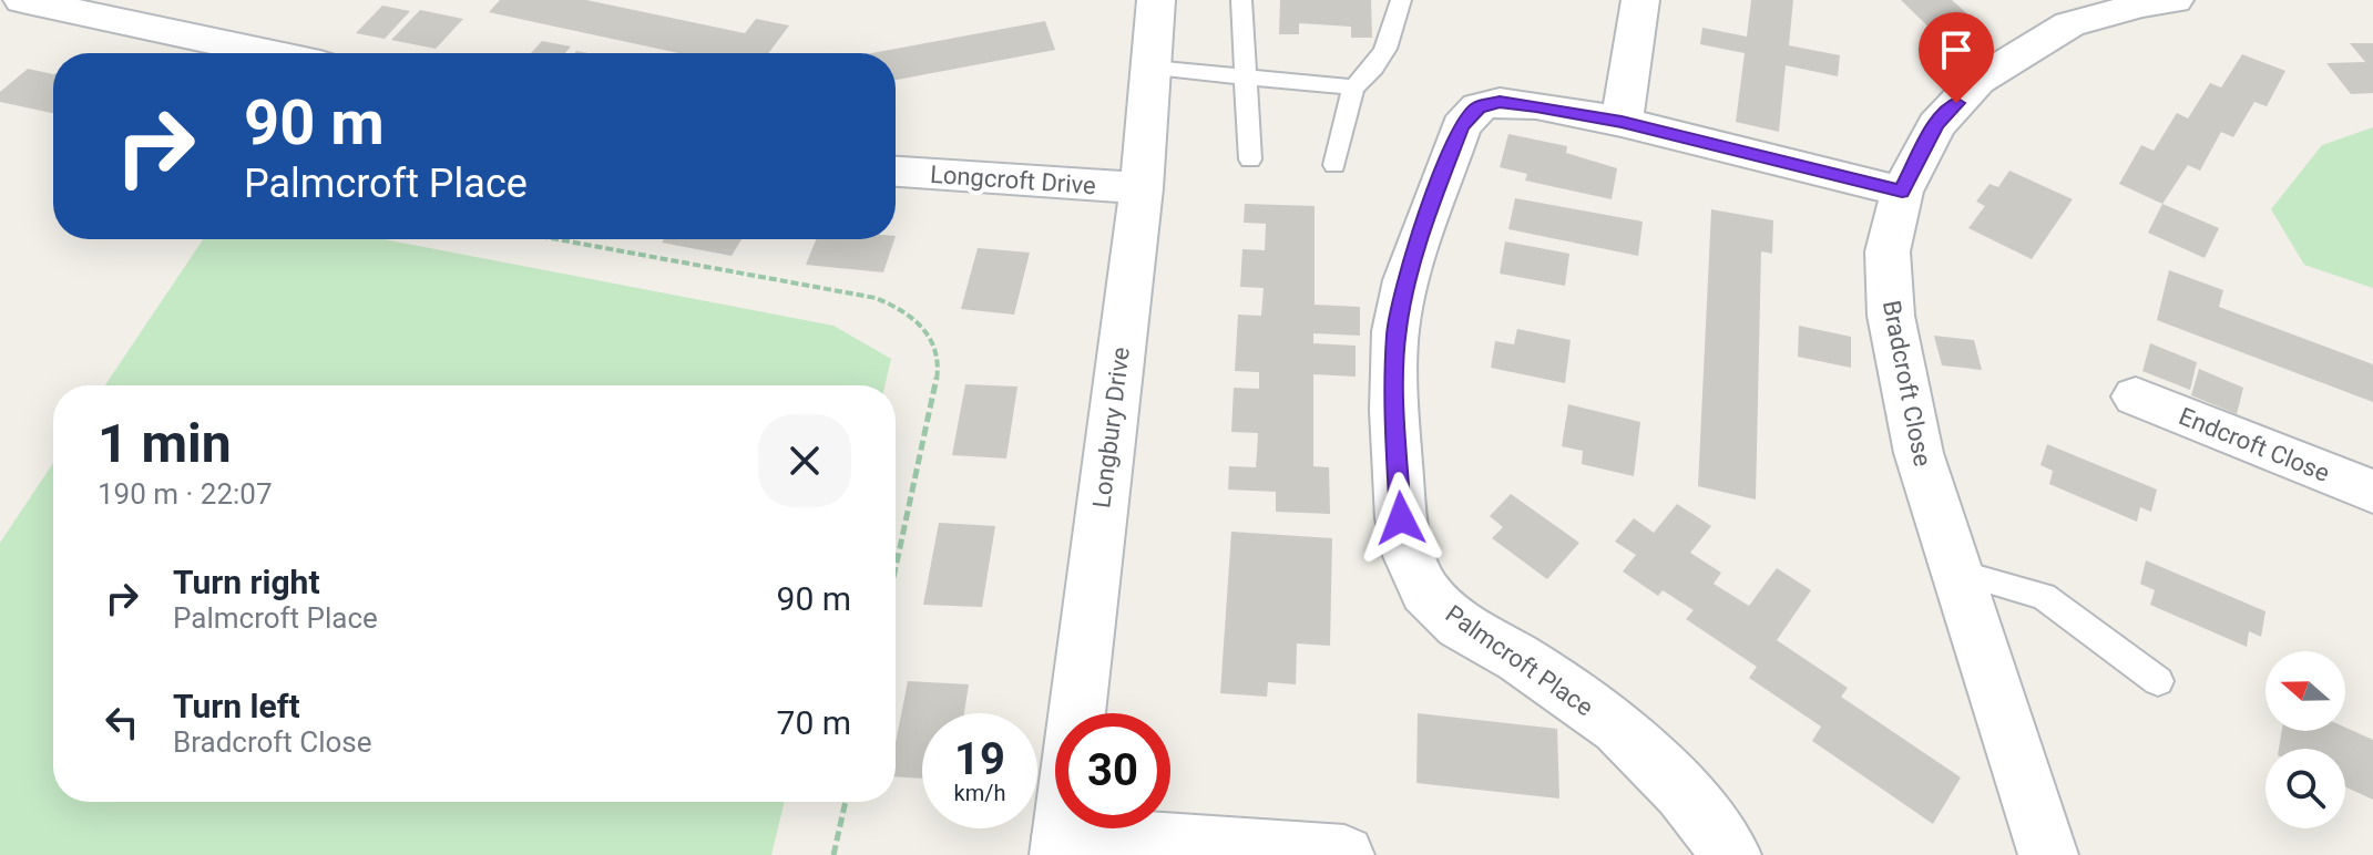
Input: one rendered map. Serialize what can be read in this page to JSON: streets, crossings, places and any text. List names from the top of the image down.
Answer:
{
  "streets": {
    "street": [
      "Longcroft Drive",
      "Bradcroft Close",
      "Longbury Drive",
      "Endcroft Close",
      "Palmcroft Place"
    ]
  },
  "crossings": [
    ["Longcroft Drive", "Longbury Drive"],
    ["Bradcroft Close", "Palmcroft Place"]
  ],
  "north": "left",
  "page": {
    "turn": ["90 m", "Palmcroft Place"],
    "heading": ["1 min", "190 m · 22:07"],
    "list": [
      {
        "name": "Turn right",
        "note": "Palmcroft Place",
        "value": "90 m"
      },
      {
        "name": "Turn left",
        "note": "Bradcroft Close",
        "value": "70 m"
      }
    ],
    "speed": "19 km/h",
    "limit": "30"
  }
}
